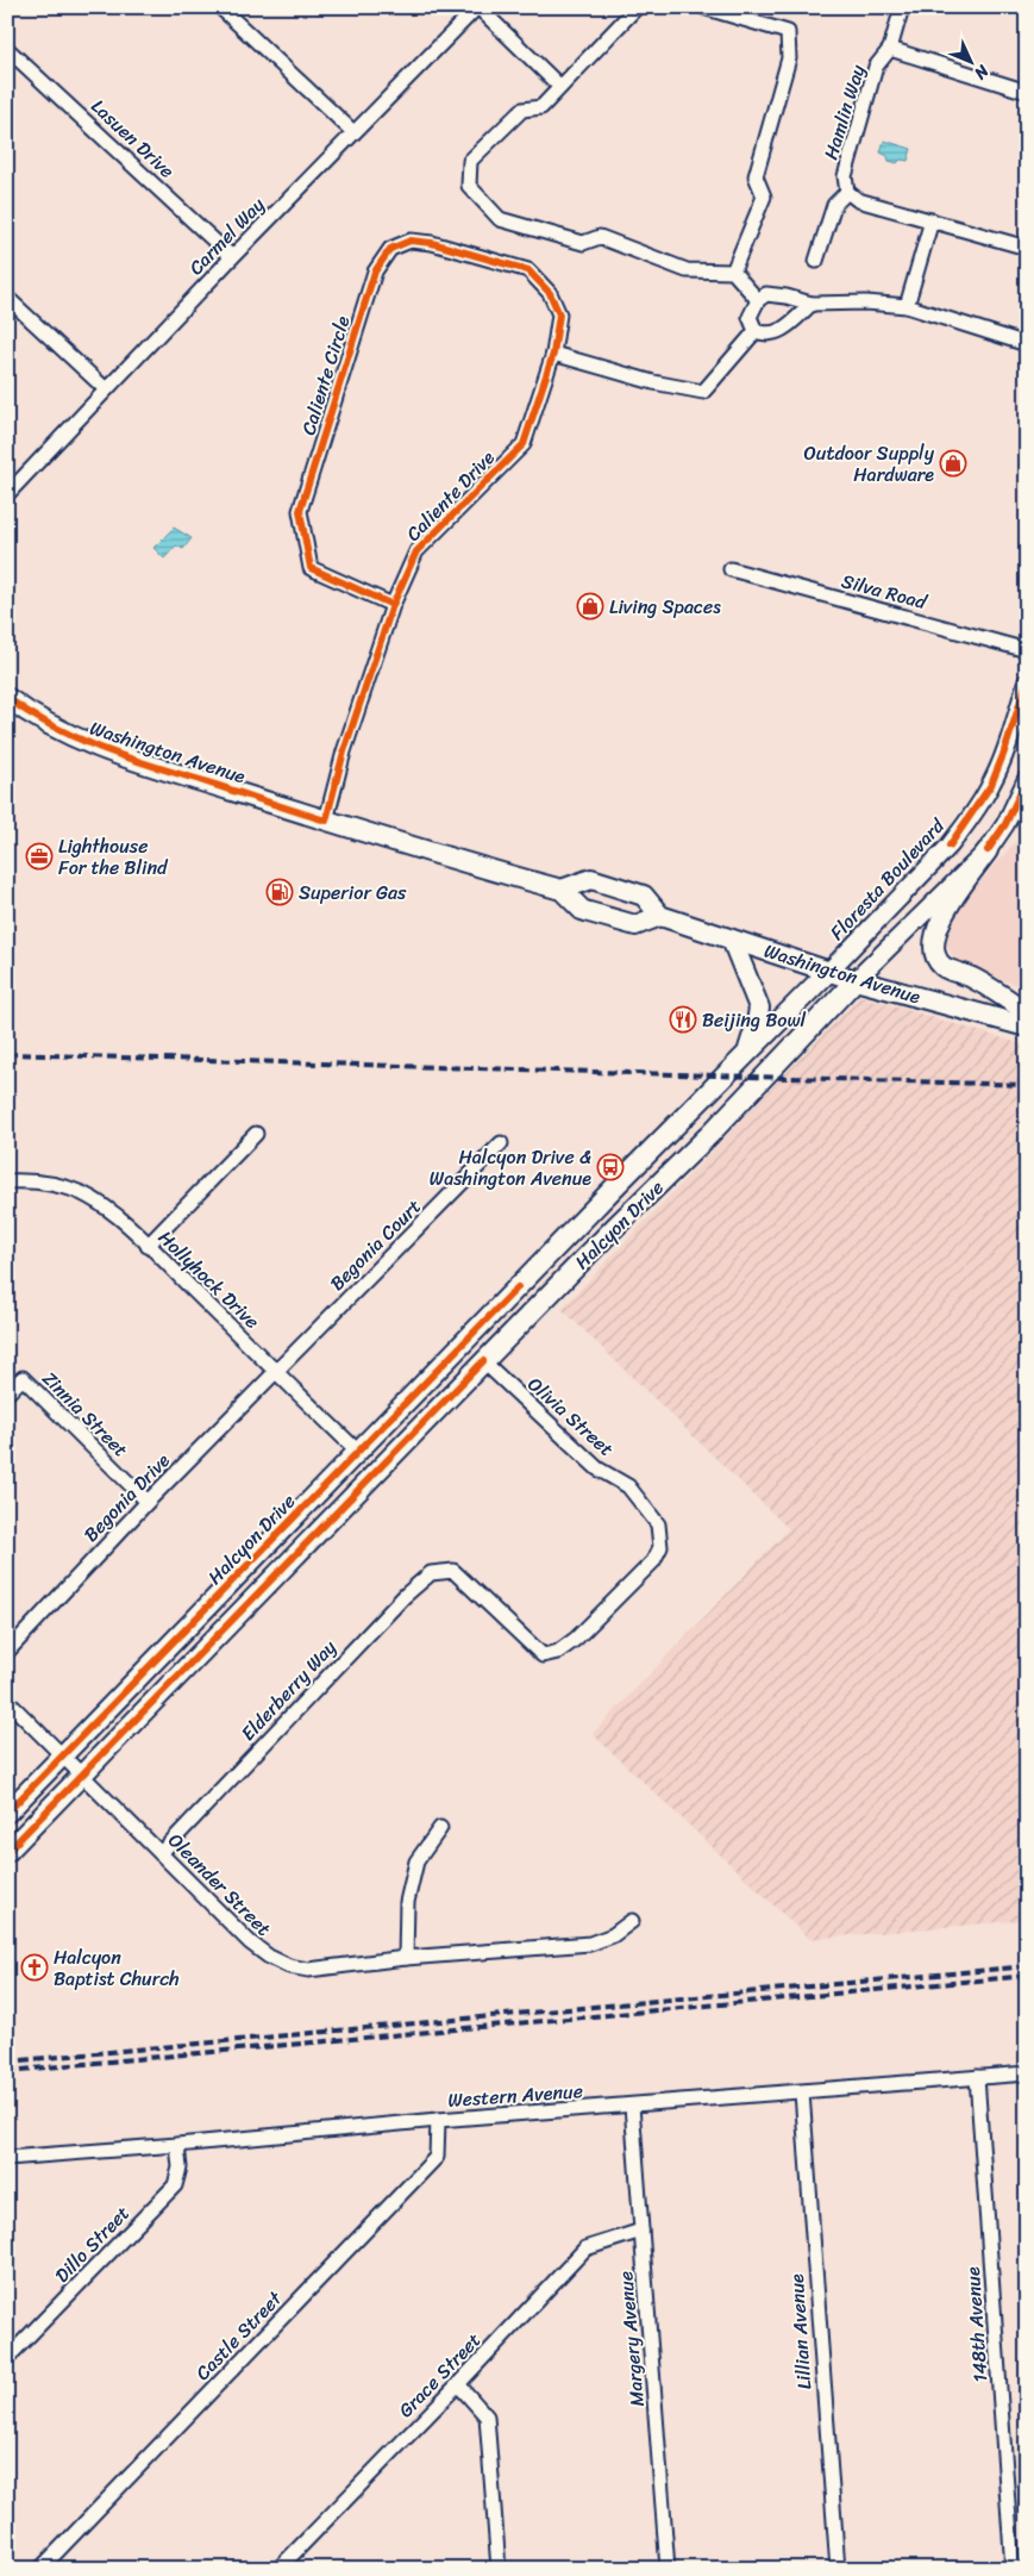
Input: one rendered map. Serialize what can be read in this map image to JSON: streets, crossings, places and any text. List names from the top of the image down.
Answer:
{
  "streets": {
    "main road": ["Washington Avenue", "Halcyon Drive"],
    "street": [
      "Hamlin Way",
      "Lasuen Drive",
      "Carmel Way",
      "Caliente Circle",
      "Caliente Drive",
      "Silva Road",
      "Floresta Boulevard",
      "Begonia Court",
      "Hollyhock Drive",
      "Zinnia Street",
      "Olivia Street",
      "Begonia Drive",
      "Elderberry Way",
      "Oleander Street",
      "Western Avenue",
      "Dillo Street",
      "148th Avenue",
      "Lillian Avenue",
      "Castle Street",
      "Margery Avenue",
      "Grace Street"
    ]
  },
  "crossings": [
    ["Lasuen Drive", "Carmel Way"],
    ["Caliente Circle", "Caliente Drive"],
    ["Caliente Drive", "Washington Avenue"],
    ["Washington Avenue", "Floresta Boulevard"],
    ["Washington Avenue", "Halcyon Drive"],
    ["Floresta Boulevard", "Halcyon Drive"],
    ["Halcyon Drive", "Hollyhock Drive"],
    ["Halcyon Drive", "Olivia Street"],
    ["Halcyon Drive", "Oleander Street"],
    ["Begonia Court", "Hollyhock Drive"],
    ["Begonia Court", "Begonia Drive"],
    ["Hollyhock Drive", "Begonia Drive"],
    ["Zinnia Street", "Begonia Drive"],
    ["Olivia Street", "Elderberry Way"],
    ["Elderberry Way", "Oleander Street"],
    ["Western Avenue", "Dillo Street"],
    ["Western Avenue", "148th Avenue"],
    ["Western Avenue", "Lillian Avenue"],
    ["Western Avenue", "Castle Street"],
    ["Western Avenue", "Margery Avenue"],
    ["Margery Avenue", "Grace Street"]
  ],
  "places": {
    "shop": ["Outdoor Supply Hardware", "Living Spaces"],
    "office": ["Lighthouse For the Blind"],
    "fuel station": ["Superior Gas"],
    "restaurant": ["Beijing Bowl"],
    "bus stop": ["Halcyon Drive & Washington Avenue"],
    "church": ["Halcyon Baptist Church"]
  },
  "north": "bottom right"
}
